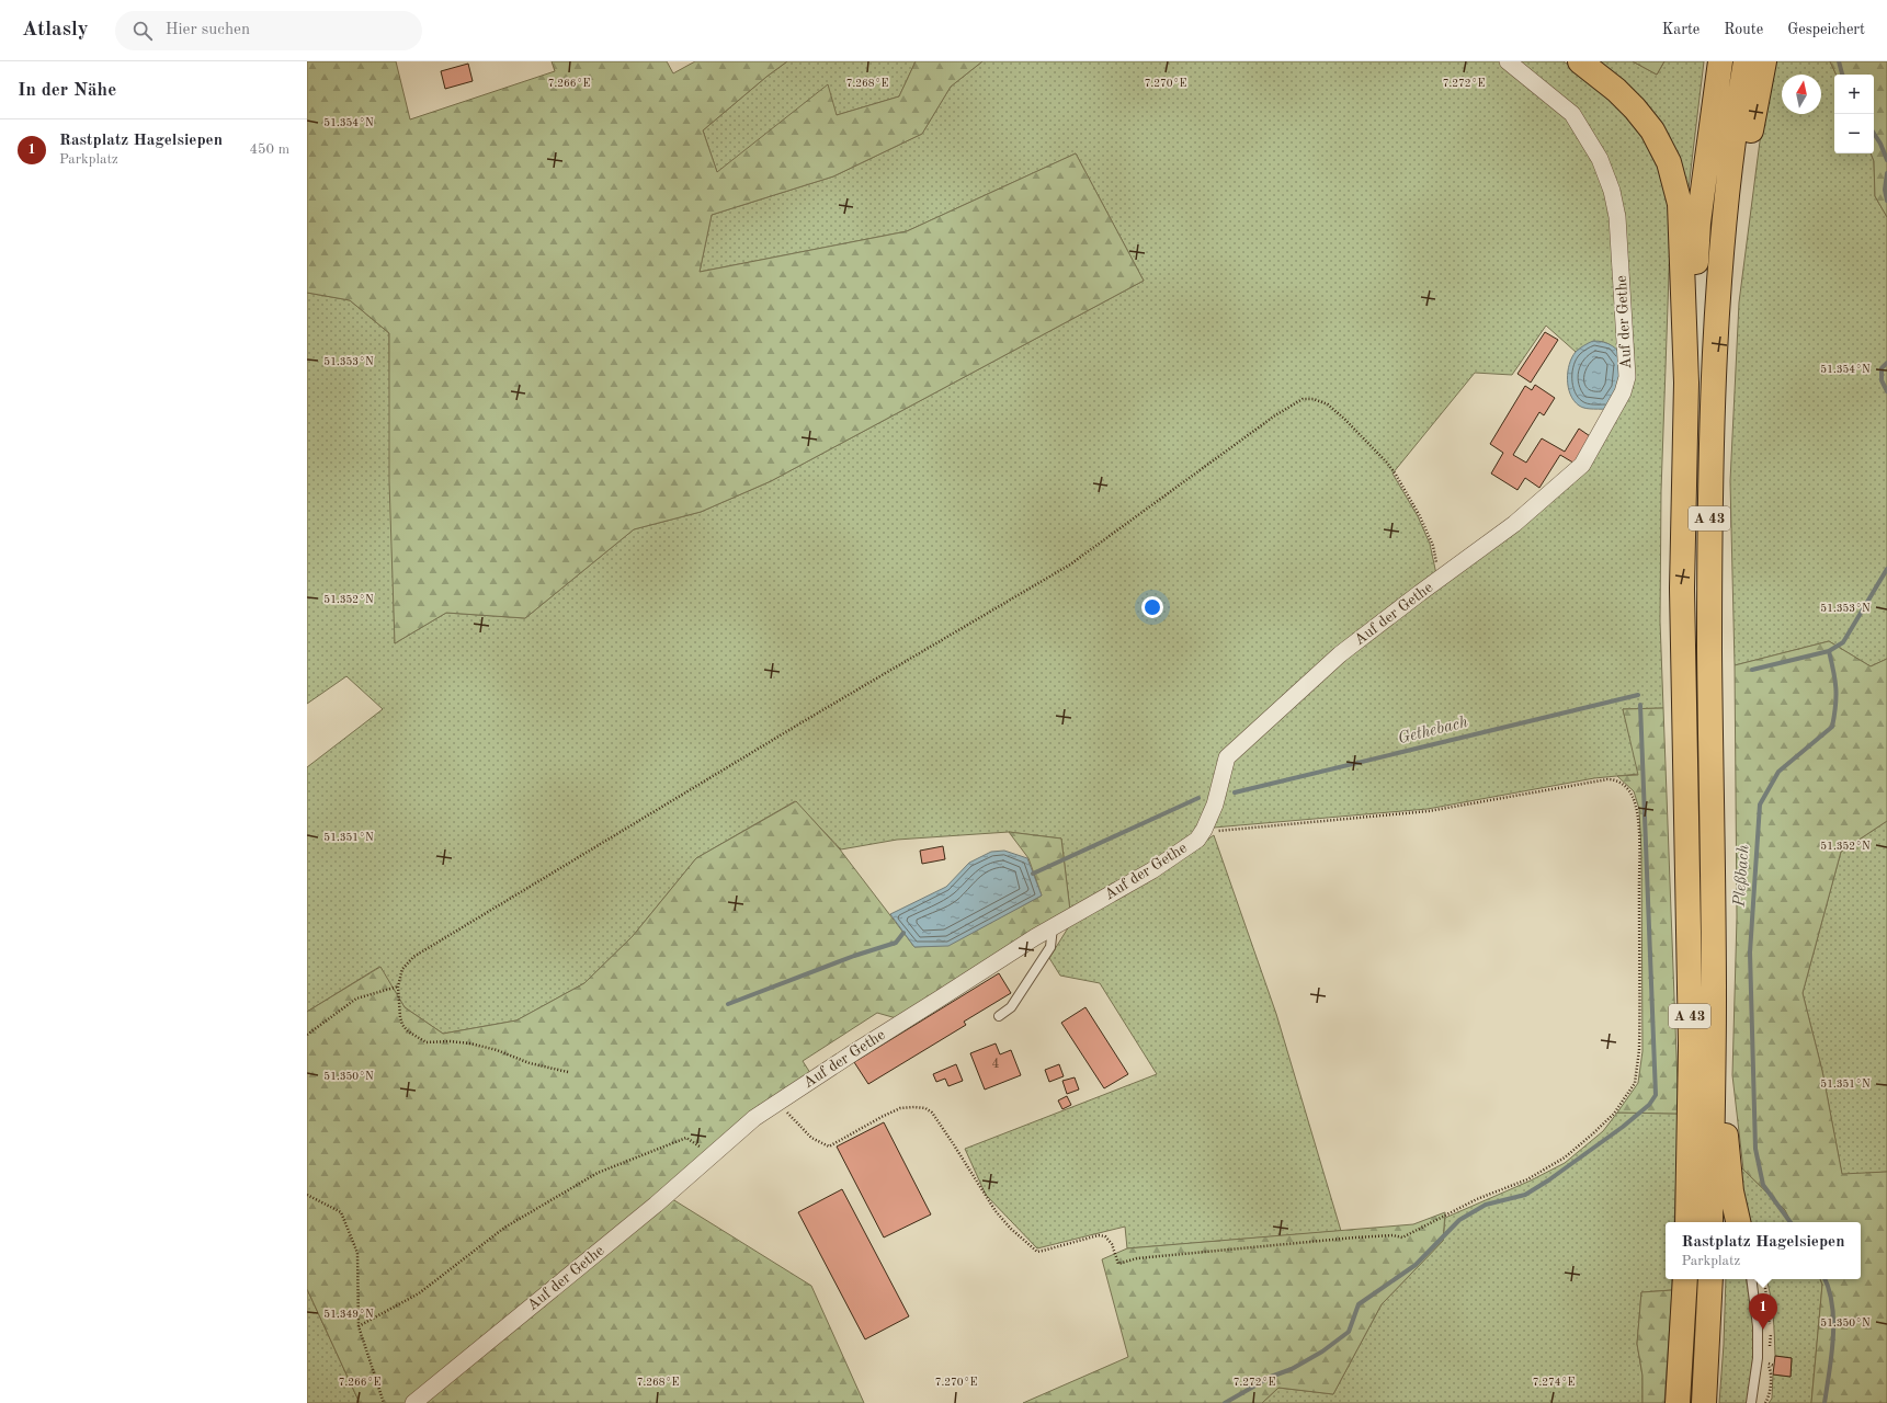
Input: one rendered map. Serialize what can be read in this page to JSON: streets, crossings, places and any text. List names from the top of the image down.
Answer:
{
  "streets": {
    "highway": ["A 43"],
    "street": ["Auf der Gethe"]
  },
  "water": ["Gethebach", "Pleßbach"],
  "house_numbers": ["4"],
  "north": "top",
  "page": {
    "header": "Atlasly",
    "search": "Hier suchen",
    "nav": ["Karte", "Route", "Gespeichert"],
    "heading": "In der Nähe",
    "map_buttons": ["+", "−"],
    "list": [
      {
        "mark": "1",
        "name": "Rastplatz Hagelsiepen",
        "note": "Parkplatz",
        "value": "450 m"
      }
    ],
    "popup": ["Rastplatz Hagelsiepen", "Parkplatz"],
    "pins": "1"
  },
  "coordinates": [
    "7.266°E",
    "7.268°E",
    "7.270°E",
    "7.272°E",
    "51.354°N",
    "51.353°N",
    "51.352°N",
    "51.351°N",
    "51.350°N",
    "51.349°N",
    "7.274°E"
  ]
}
